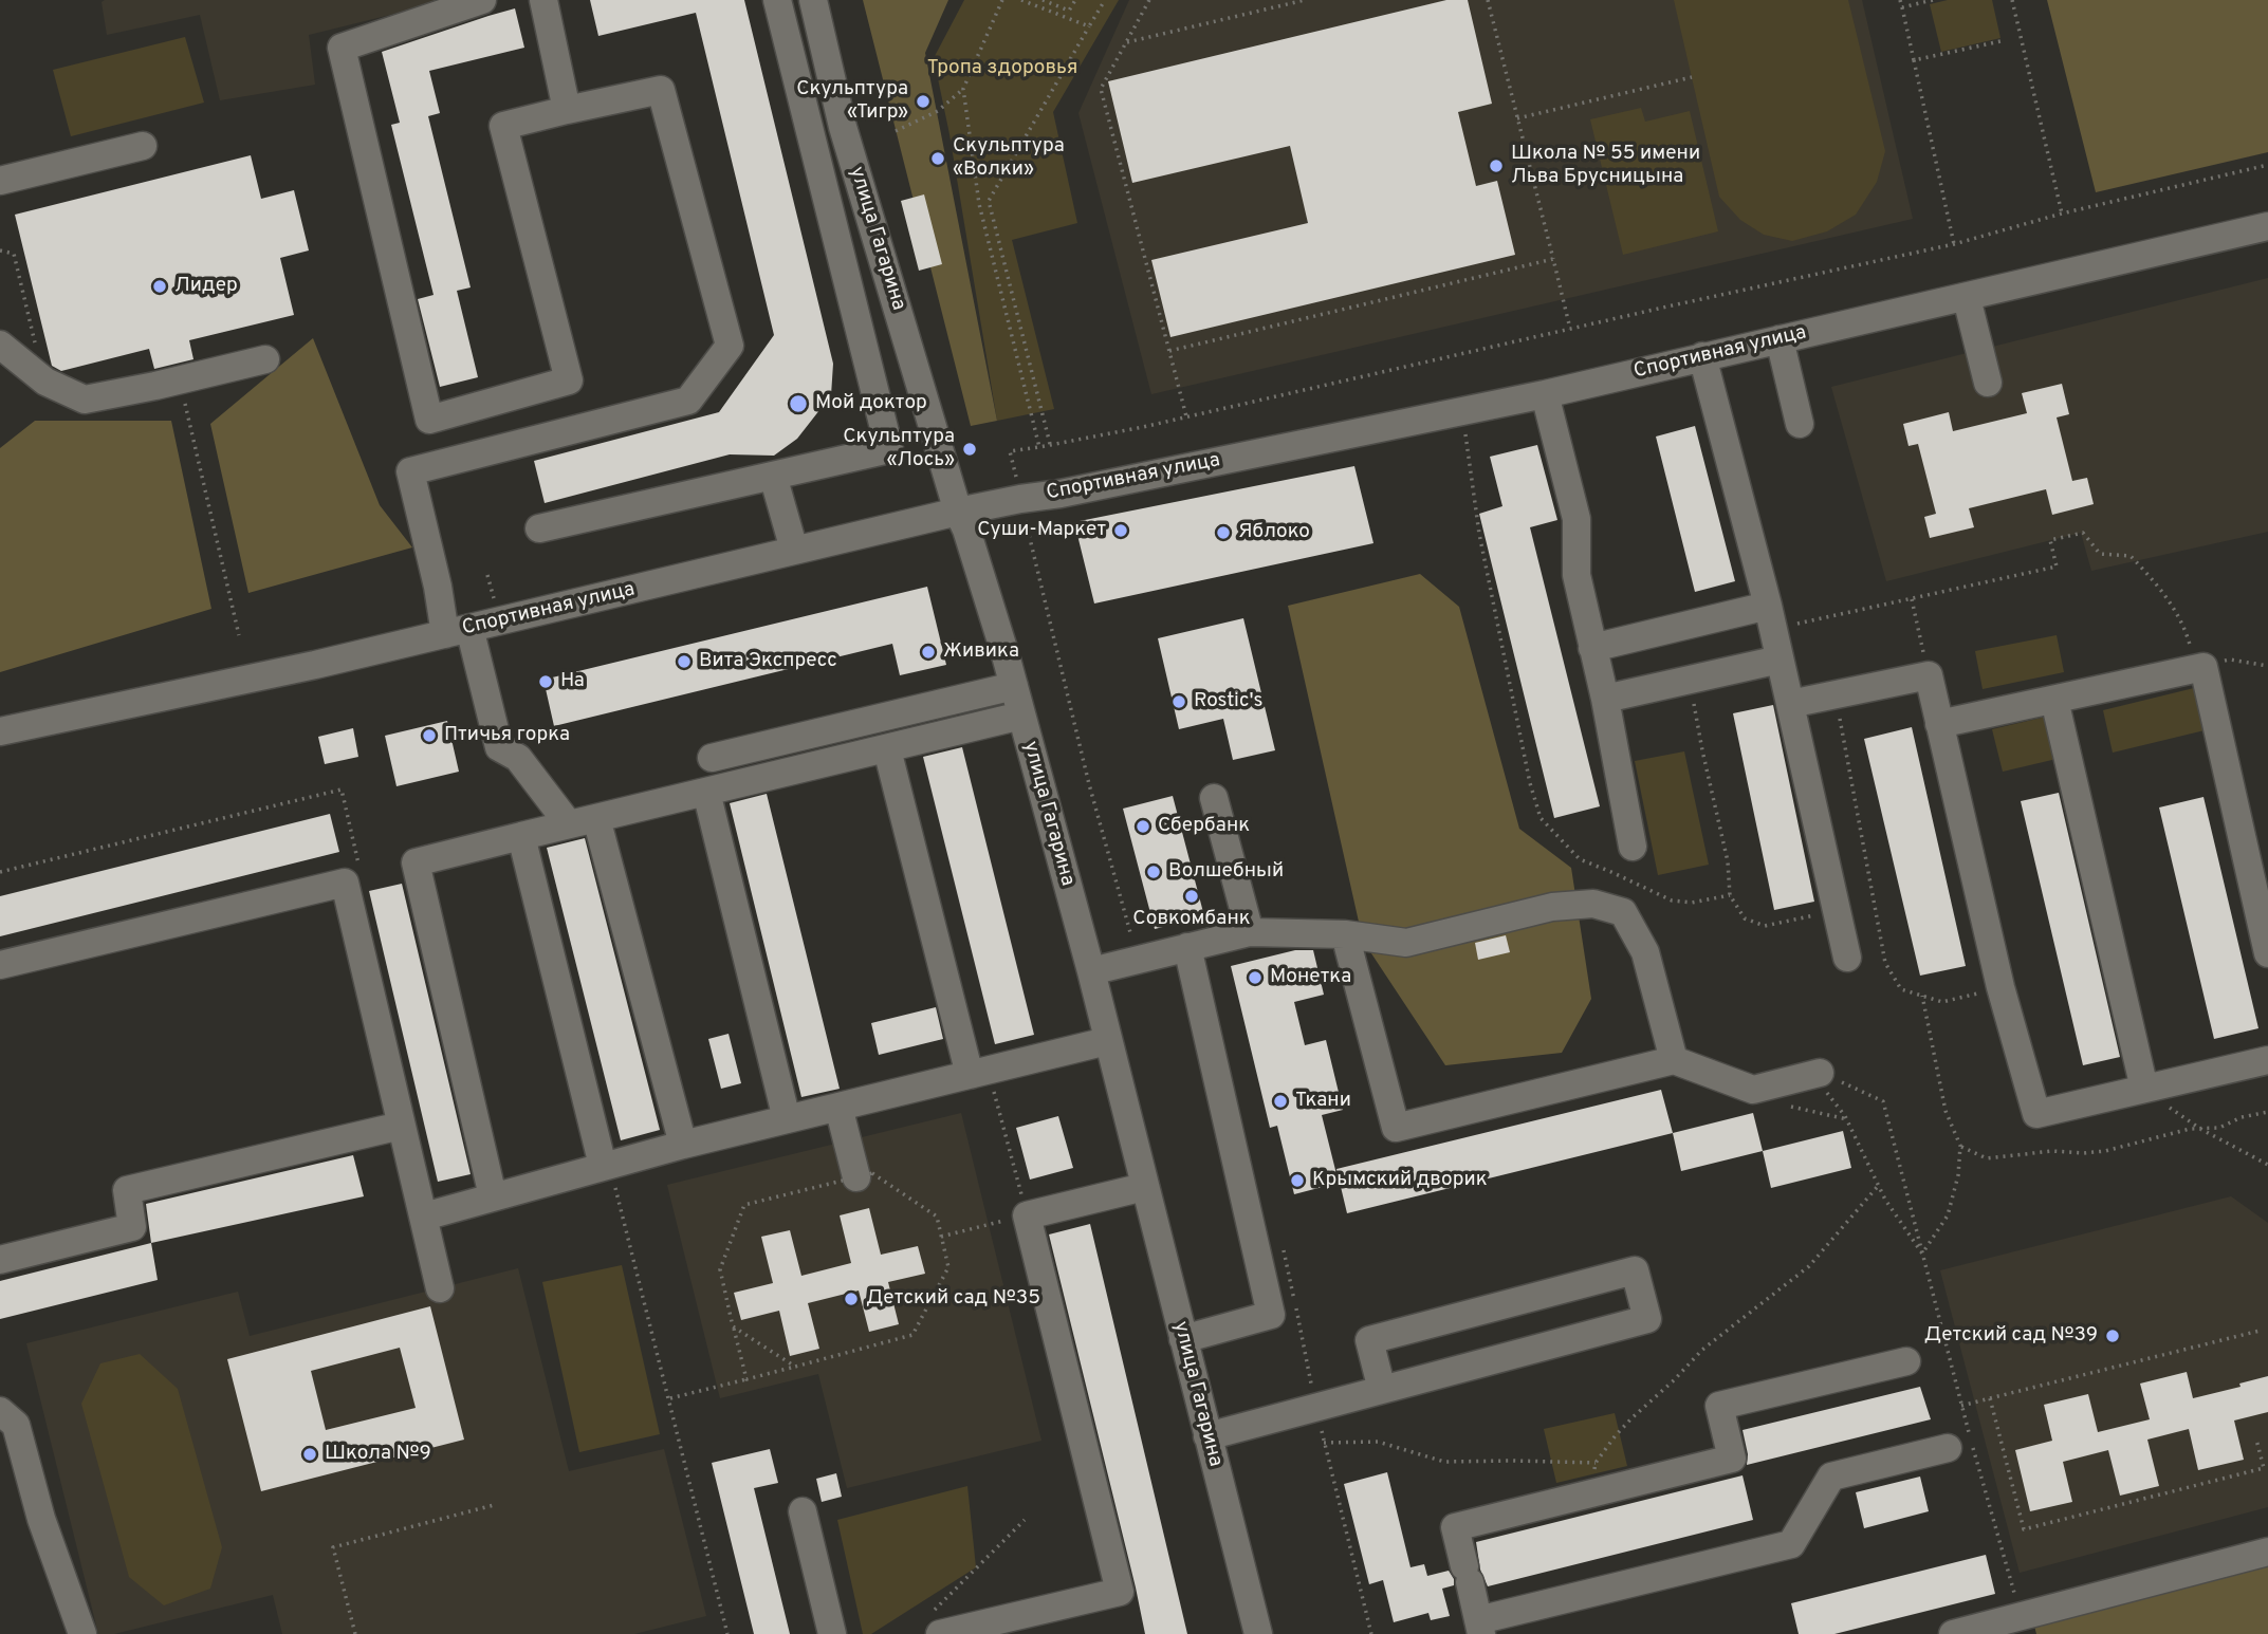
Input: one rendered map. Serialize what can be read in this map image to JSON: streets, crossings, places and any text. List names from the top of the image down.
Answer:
{
  "streets": {
    "street": ["улица Гагарина", "Спортивная улица"]
  },
  "crossings": [
    ["улица Гагарина", "Спортивная улица"]
  ],
  "parks": ["Тропа здоровья"],
  "places": [
    "Скульптура «Тигр»",
    "Скульптура «Волки»",
    "Школа № 55 имени Льва Брусницына",
    "Лидер",
    "Мой доктор",
    "Скульптура «Лось»",
    "Суши-Маркет",
    "Яблоко",
    "Живика",
    "Вита Экспресс",
    "На",
    "Rostic's",
    "Птичья горка",
    "Сбербанк",
    "Волшебный",
    "Совкомбанк",
    "Монетка",
    "Ткани",
    "Крымский дворик",
    "Детский сад №35",
    "Детский сад №39",
    "Школа №9"
  ]
}
